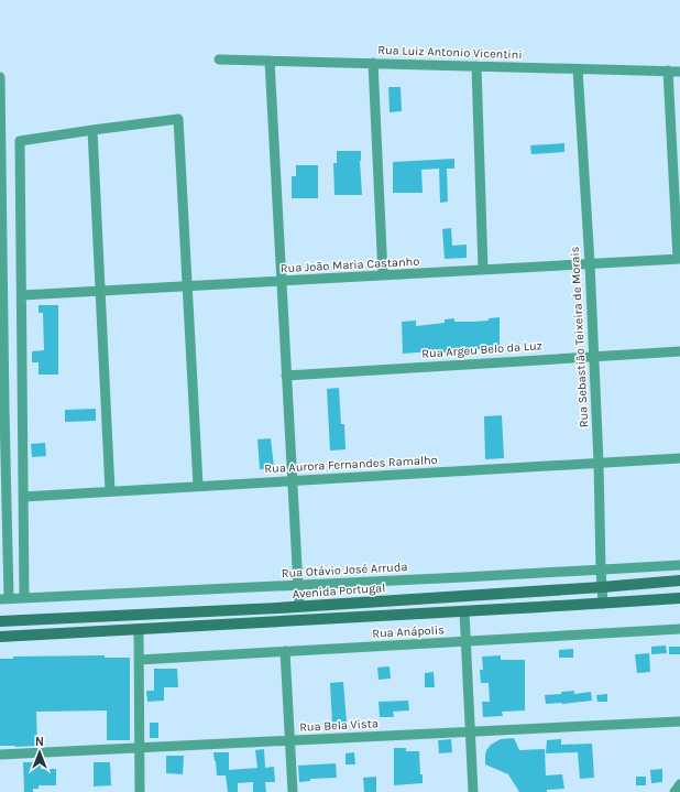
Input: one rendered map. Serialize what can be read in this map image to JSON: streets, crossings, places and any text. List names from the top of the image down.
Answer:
{
  "streets": {
    "main road": ["Avenida Portugal"],
    "street": [
      "Rua Luiz Antonio Vicentini",
      "Rua João Maria Castanho",
      "Rua Sebastião Teixeira de Morais",
      "Rua Argeu Belo da Luz",
      "Rua Aurora Fernandes Ramalho",
      "Rua Otávio José Arruda",
      "Rua Anápolis",
      "Rua Bela Vista"
    ]
  },
  "crossings": [
    ["Rua Luiz Antonio Vicentini", "Rua Sebastião Teixeira de Morais"],
    ["Rua João Maria Castanho", "Rua Sebastião Teixeira de Morais"],
    ["Rua Sebastião Teixeira de Morais", "Rua Argeu Belo da Luz"],
    ["Rua Sebastião Teixeira de Morais", "Rua Aurora Fernandes Ramalho"],
    ["Rua Sebastião Teixeira de Morais", "Rua Otávio José Arruda"],
    ["Rua Sebastião Teixeira de Morais", "Avenida Portugal"]
  ],
  "north": "top"
}
